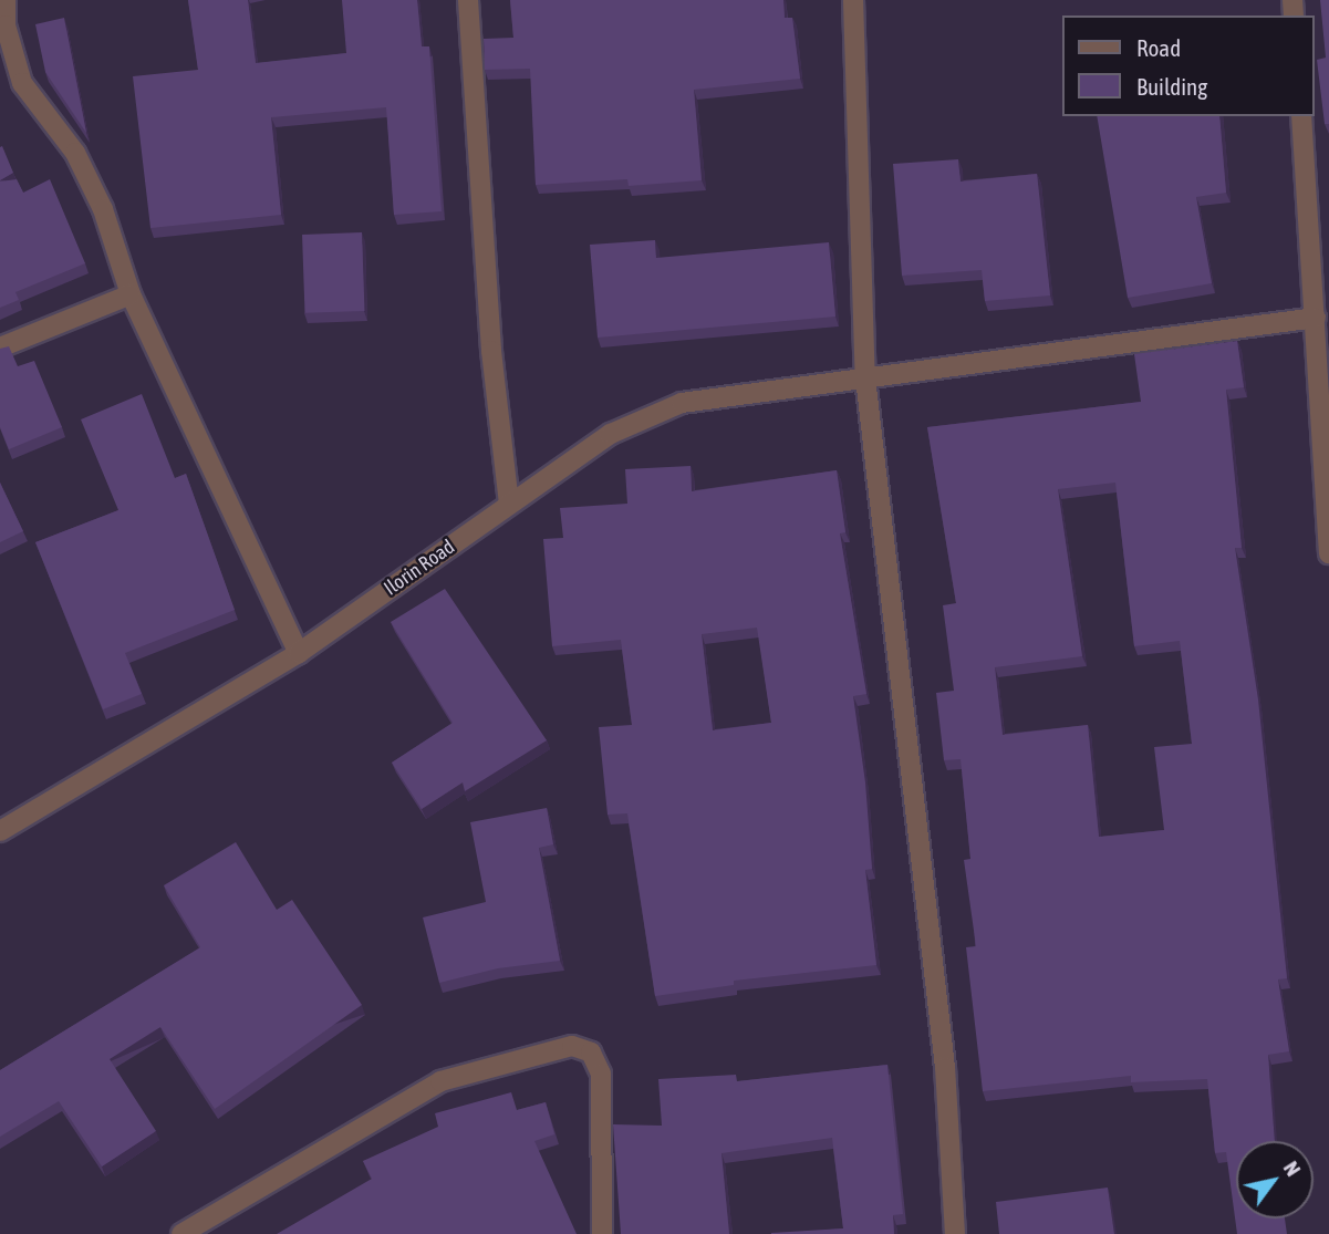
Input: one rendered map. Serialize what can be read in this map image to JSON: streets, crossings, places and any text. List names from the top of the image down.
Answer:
{
  "streets": {
    "street": ["Ilorin Road"]
  },
  "legend": ["Road", "Building"],
  "north": "top right"
}
